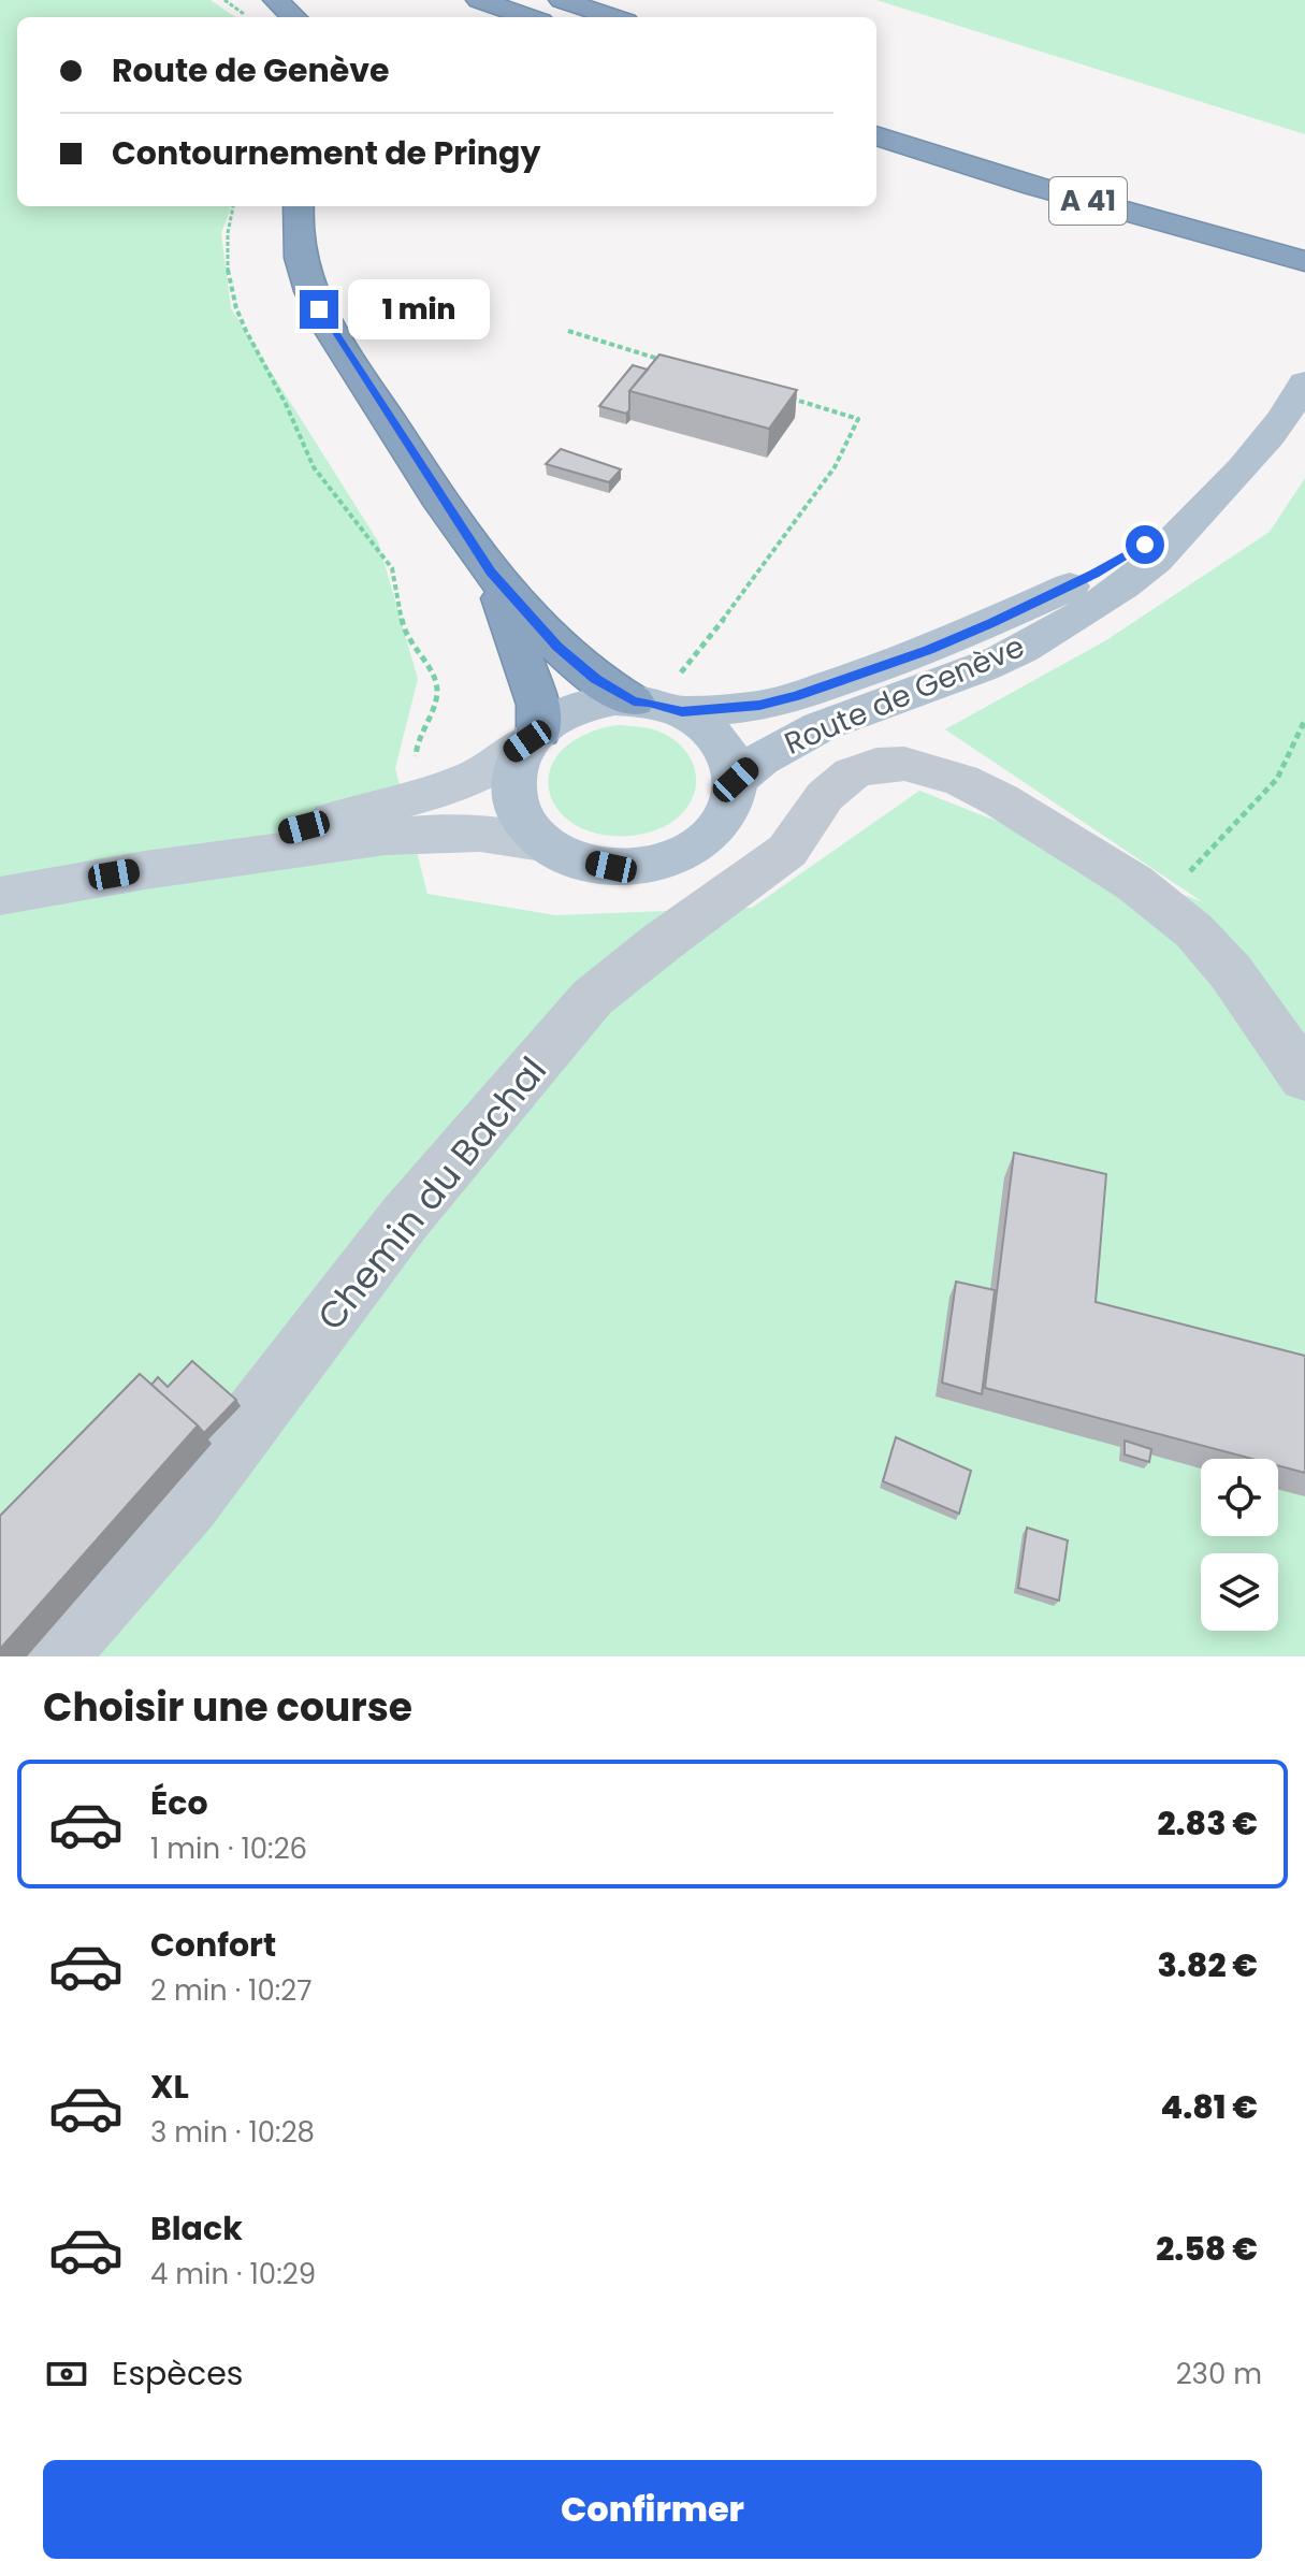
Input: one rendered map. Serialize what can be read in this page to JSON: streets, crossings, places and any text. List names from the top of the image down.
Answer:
{
  "streets": {
    "highway": ["A 41"],
    "main road": ["Route de Genève"],
    "street": ["Chemin du Bachal"]
  },
  "page": {
    "banner": ["Route de Genève", "Contournement de Pringy"],
    "bubble": "1 min",
    "heading": "Choisir une course",
    "list": [
      {
        "name": "Éco",
        "note": "1 min · 10:26",
        "value": "2.83 €"
      },
      {
        "name": "Confort",
        "note": "2 min · 10:27",
        "value": "3.82 €"
      },
      {
        "name": "XL",
        "note": "3 min · 10:28",
        "value": "4.81 €"
      },
      {
        "name": "Black",
        "note": "4 min · 10:29",
        "value": "2.58 €"
      }
    ],
    "pay": ["Espèces", "230 m"],
    "buttons": "Confirmer"
  }
}
